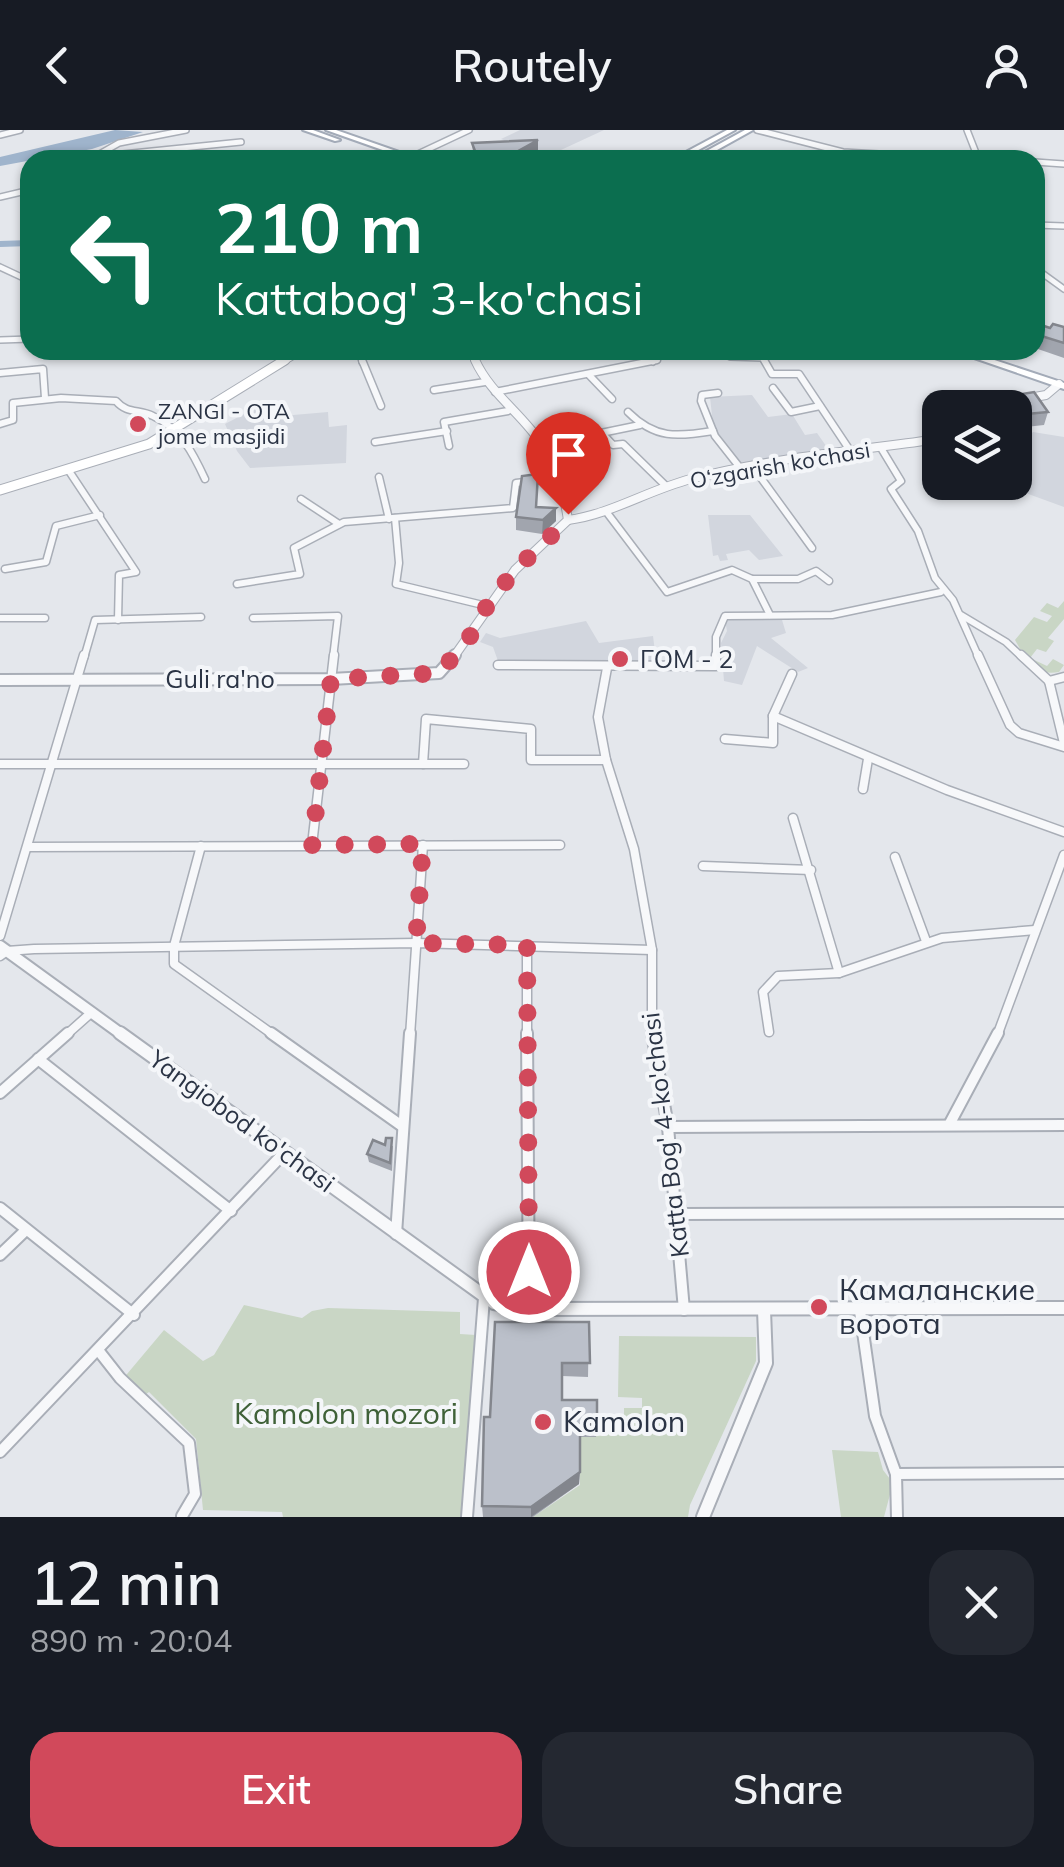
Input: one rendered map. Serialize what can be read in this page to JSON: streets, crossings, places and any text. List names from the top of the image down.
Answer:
{
  "streets": {
    "street": [
      "O‘zgarish ko‘chasi",
      "Guli ra'no",
      "Yangiobod ko'chasi",
      "Katta Bog' 4-ko'chasi"
    ]
  },
  "parks": ["Kamolon mozori"],
  "places": [
    "ZANGI - OTA jome masjidi",
    "ГОМ - 2",
    "Камаланские ворота",
    "Kamolon"
  ],
  "page": {
    "header": "Routely",
    "turn": ["210 m", "Kattabog' 3-ko'chasi"],
    "heading": ["12 min", "890 m · 20:04"],
    "buttons": ["Exit", "Share"]
  }
}
